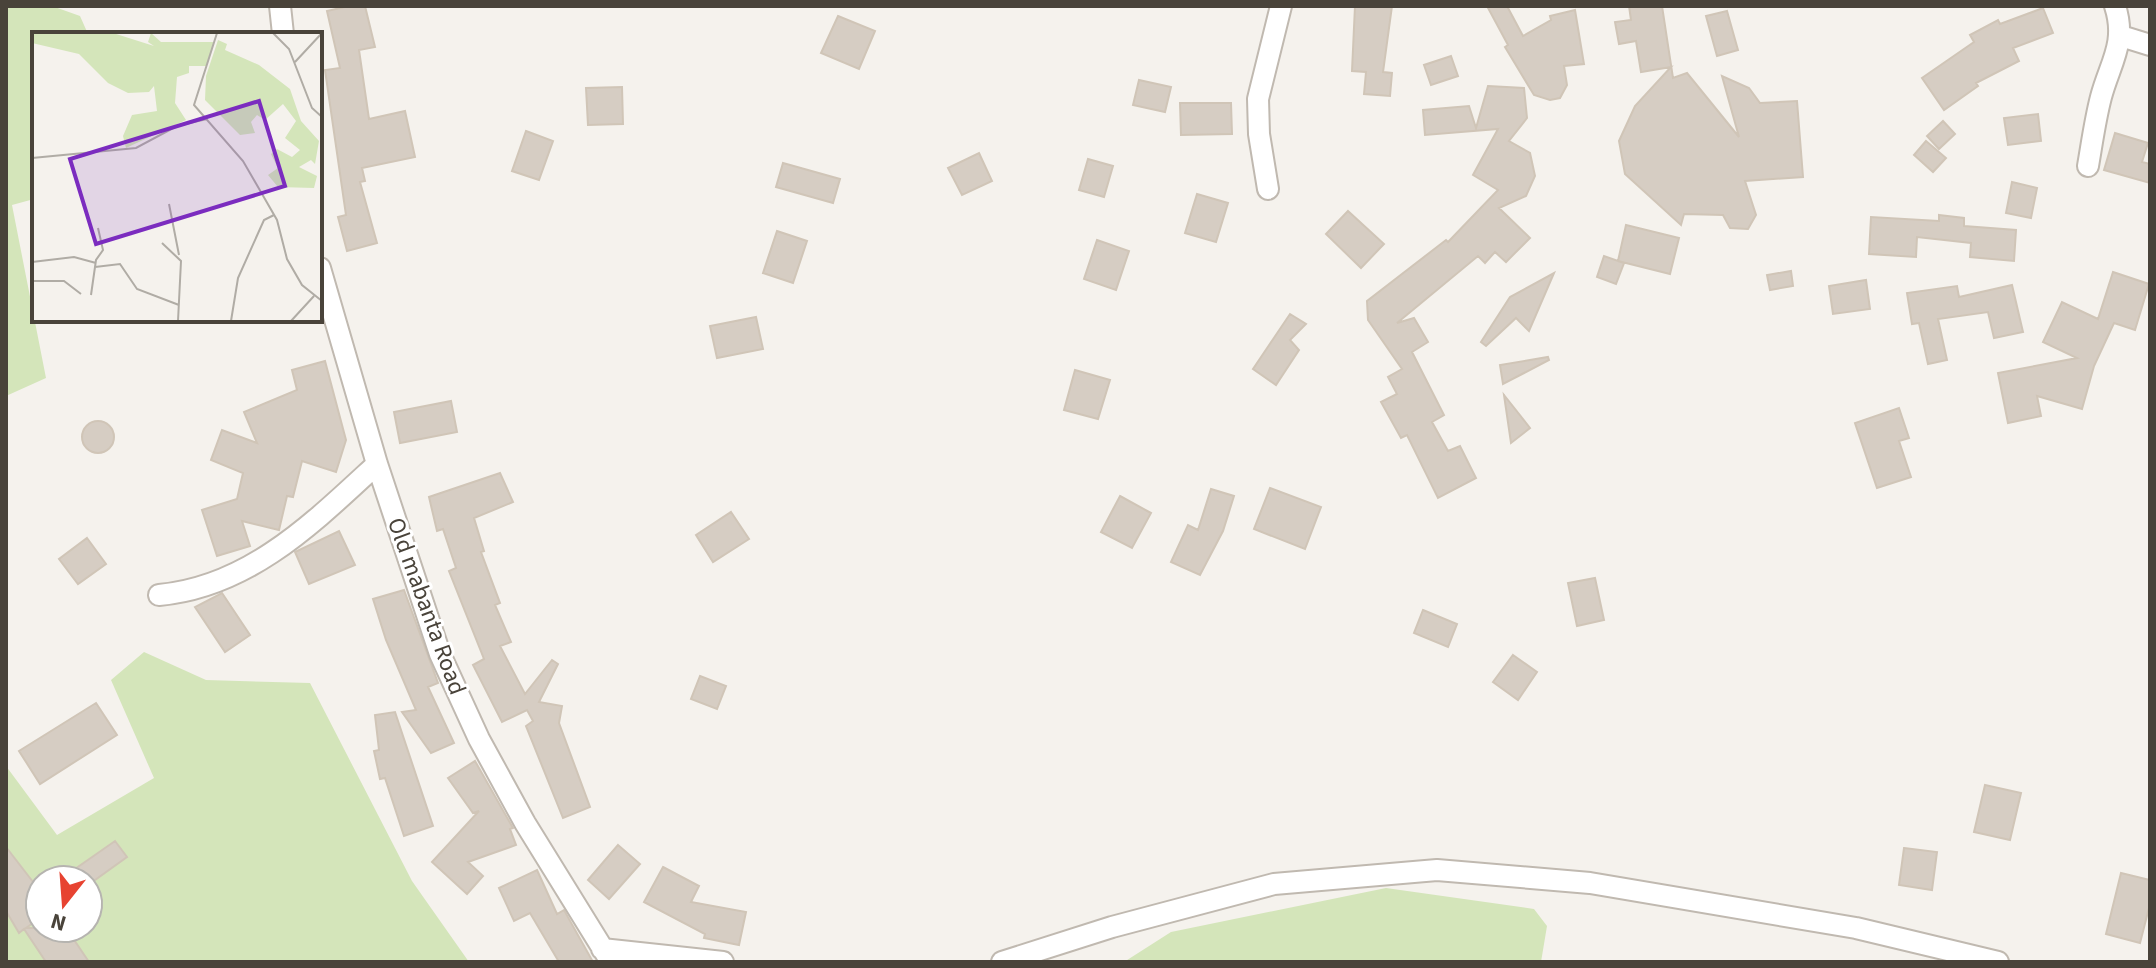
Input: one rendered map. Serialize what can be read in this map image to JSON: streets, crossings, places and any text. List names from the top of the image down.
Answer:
{
  "streets": {
    "street": ["Old mabanta Road"]
  },
  "north": "bottom"
}
